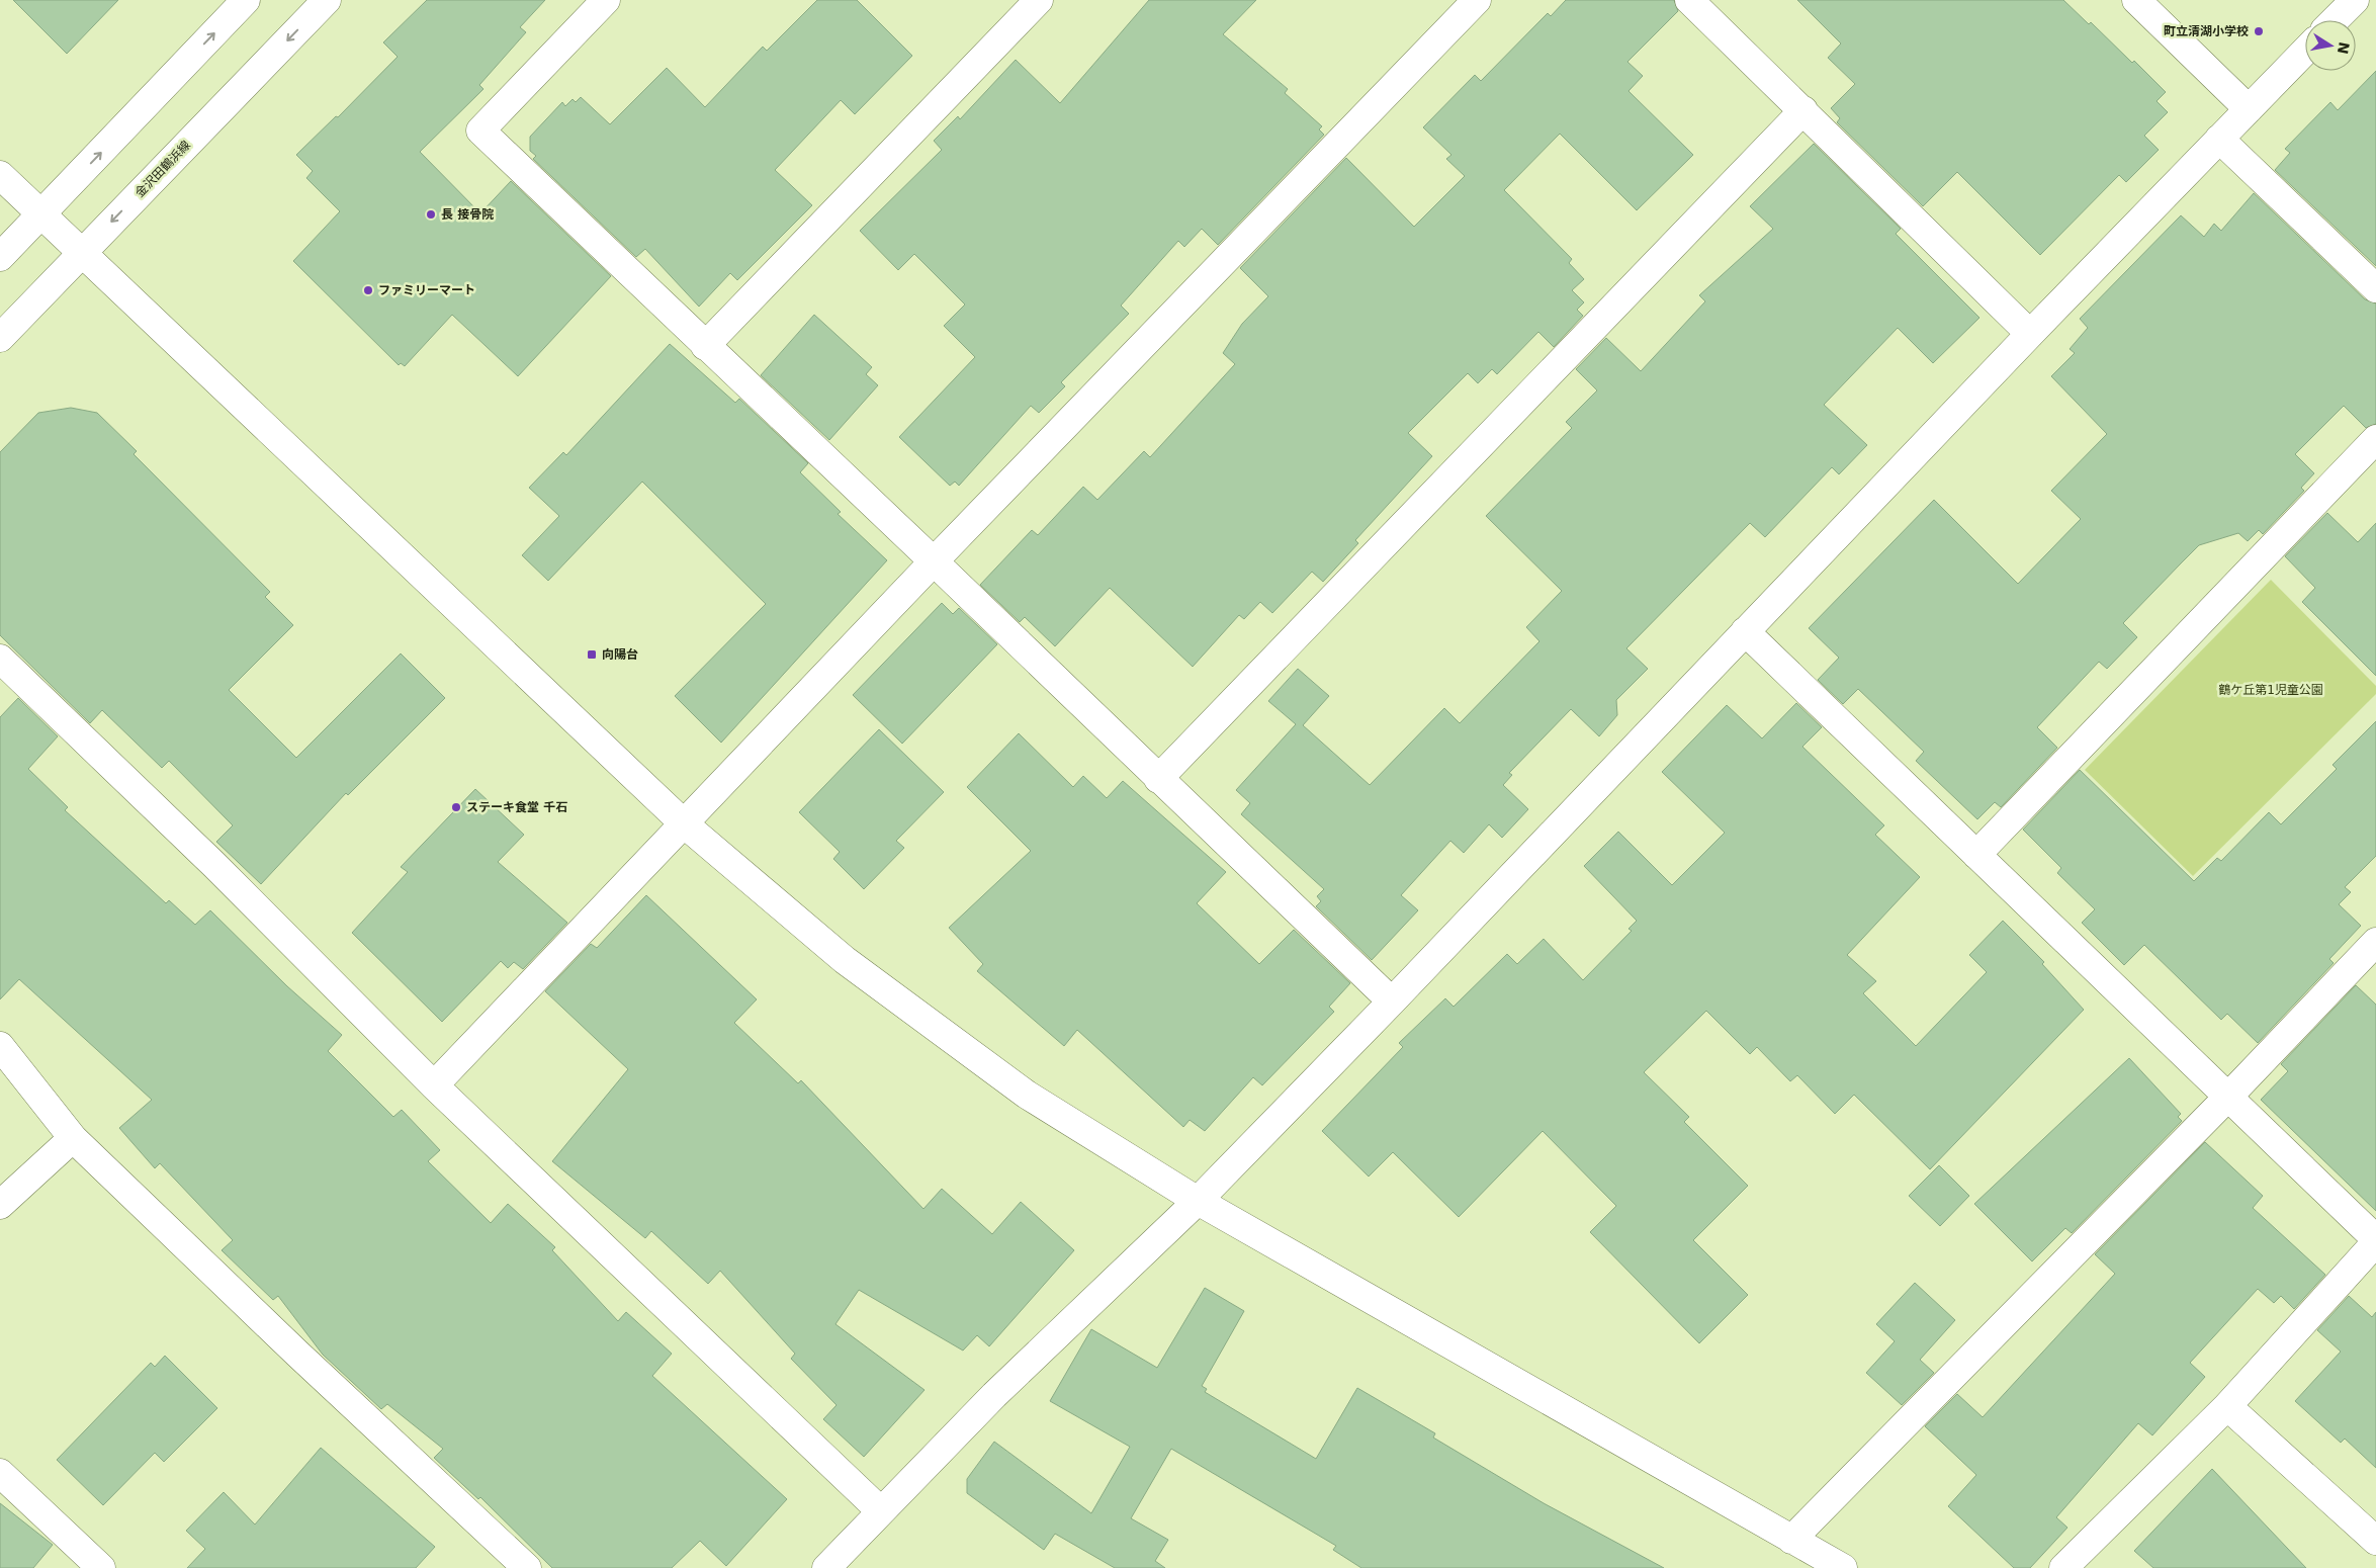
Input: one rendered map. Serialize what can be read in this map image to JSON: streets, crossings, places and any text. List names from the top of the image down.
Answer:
{
  "streets": {
    "street": ["金沢田鶴浜線"]
  },
  "parks": ["鶴ケ丘第1児童公園"],
  "places": {
    "other": [
      "町立清湖小学校",
      "長 接骨院",
      "ファミリーマート",
      "ステーキ食堂 千石"
    ],
    "transit": ["向陽台"]
  },
  "north": "right"
}
